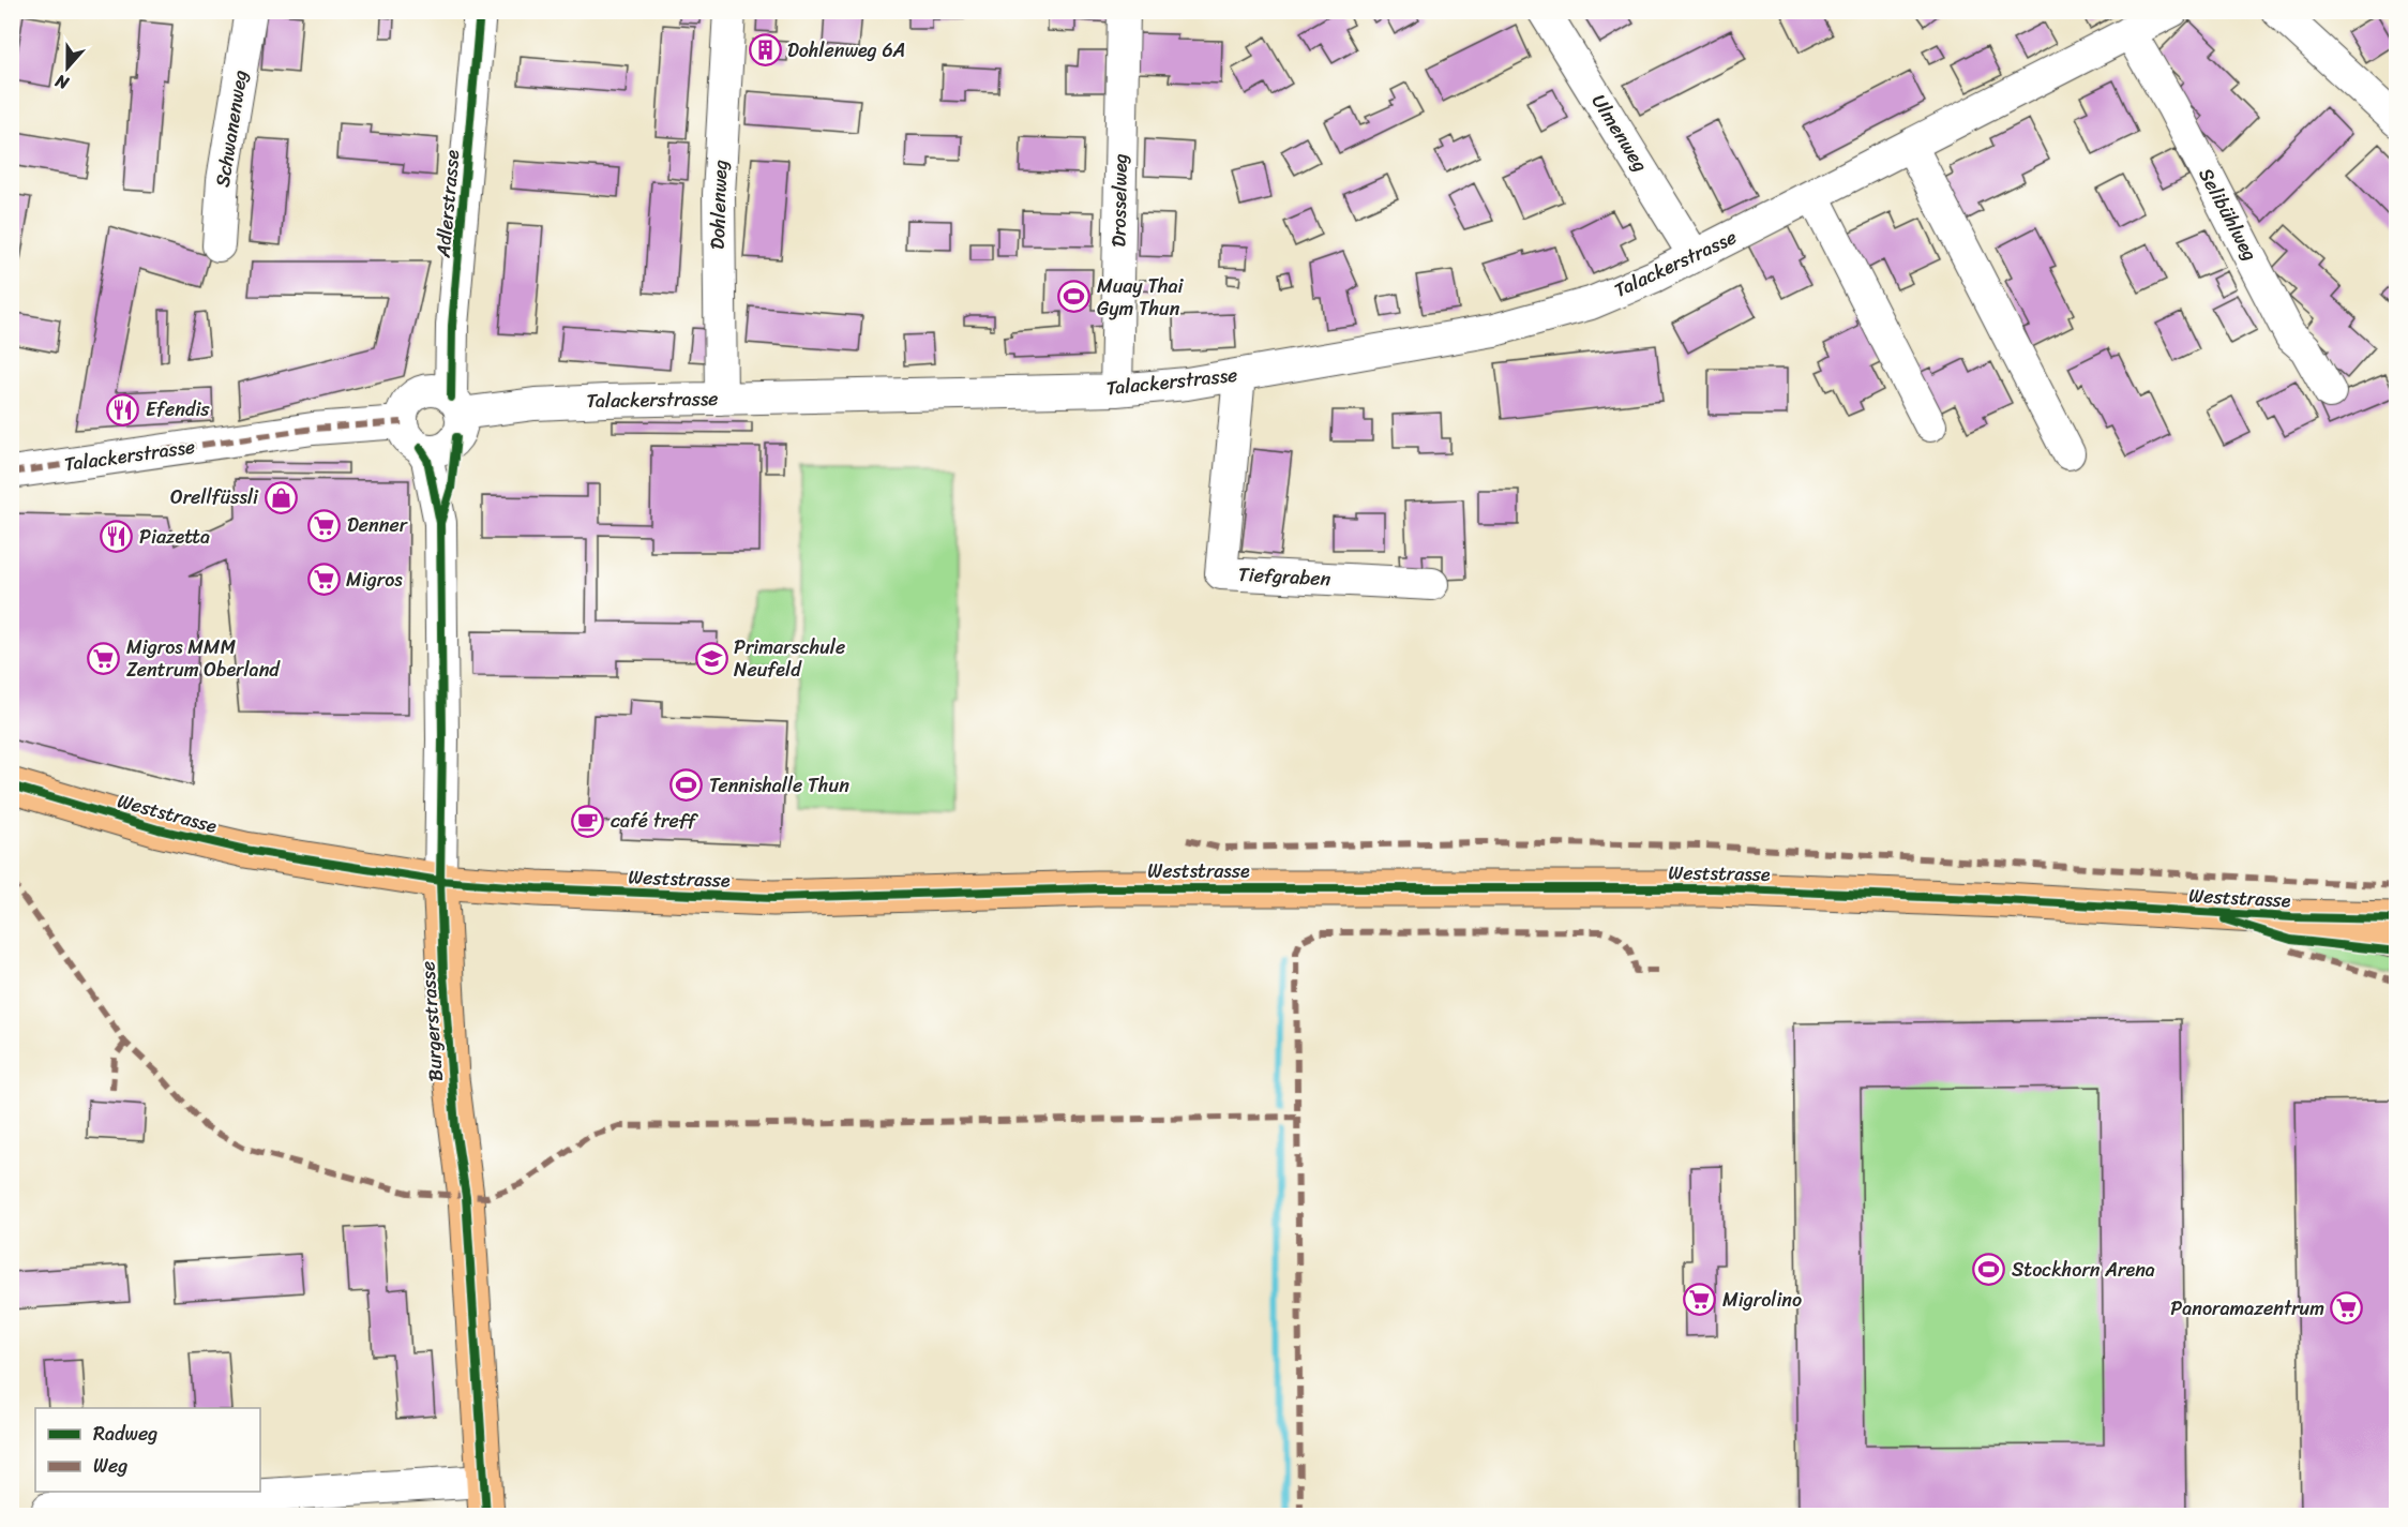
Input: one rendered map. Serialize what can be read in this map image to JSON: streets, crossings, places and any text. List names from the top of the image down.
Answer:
{
  "streets": {
    "main road": ["Weststrasse", "Burgerstrasse"],
    "street": [
      "Schwanenweg",
      "Ulmenweg",
      "Drosselweg",
      "Adlerstrasse",
      "Dohlenweg",
      "Selibühlweg",
      "Talackerstrasse",
      "Tiefgraben"
    ]
  },
  "crossings": [
    ["Ulmenweg", "Talackerstrasse"],
    ["Drosselweg", "Talackerstrasse"],
    ["Adlerstrasse", "Talackerstrasse"],
    ["Adlerstrasse", "Burgerstrasse"],
    ["Dohlenweg", "Talackerstrasse"],
    ["Selibühlweg", "Talackerstrasse"],
    ["Talackerstrasse", "Tiefgraben"],
    ["Talackerstrasse", "Burgerstrasse"],
    ["Weststrasse", "Burgerstrasse"]
  ],
  "places": {
    "building": ["Dohlenweg 6A"],
    "sports": ["Muay Thai Gym Thun", "Tennishalle Thun", "Stockhorn Arena"],
    "restaurant": ["Efendis", "Piazetta"],
    "shop": ["Orellfüssli"],
    "supermarket": [
      "Denner",
      "Migros",
      "Migros MMM Zentrum Oberland",
      "Migrolino",
      "Panoramazentrum"
    ],
    "school or university": ["Primarschule Neufeld"],
    "cafe": ["café treff"]
  },
  "legend": ["Radweg", "Weg"],
  "north": "bottom"
}
